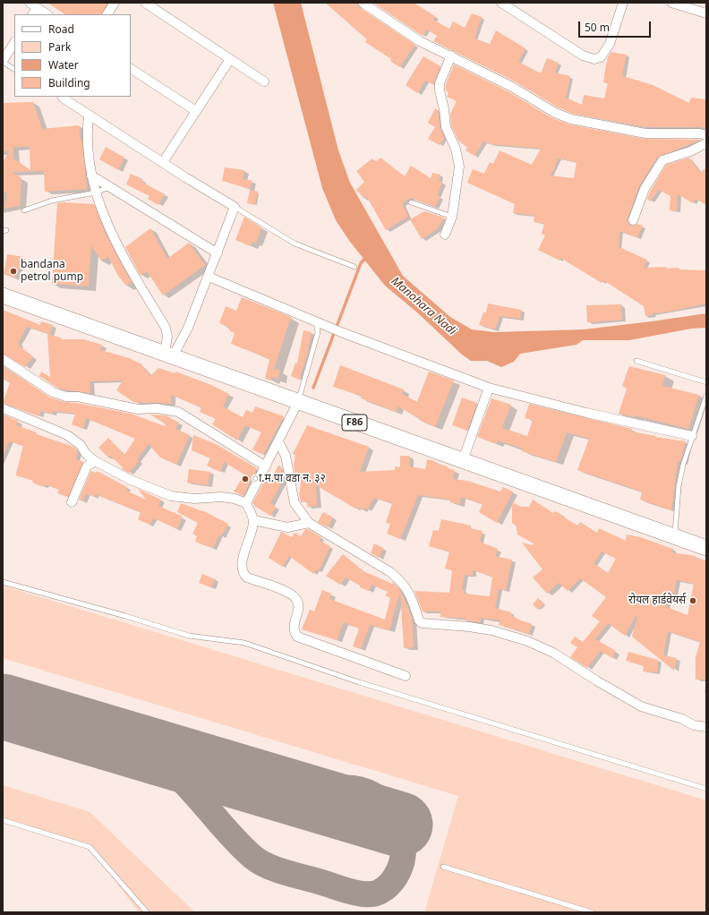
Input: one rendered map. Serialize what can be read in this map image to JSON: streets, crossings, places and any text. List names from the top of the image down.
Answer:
{
  "streets": {
    "main road": ["F86"]
  },
  "water": ["Manohara Nadi"],
  "places": ["bandana petrol pump", "ा.म.पा वडा न. ३२", "रोयल हार्डवेयर्स"],
  "legend": [
    "Road",
    "Park",
    "Water",
    "Building"
  ],
  "scale_bar": "50 m"
}
